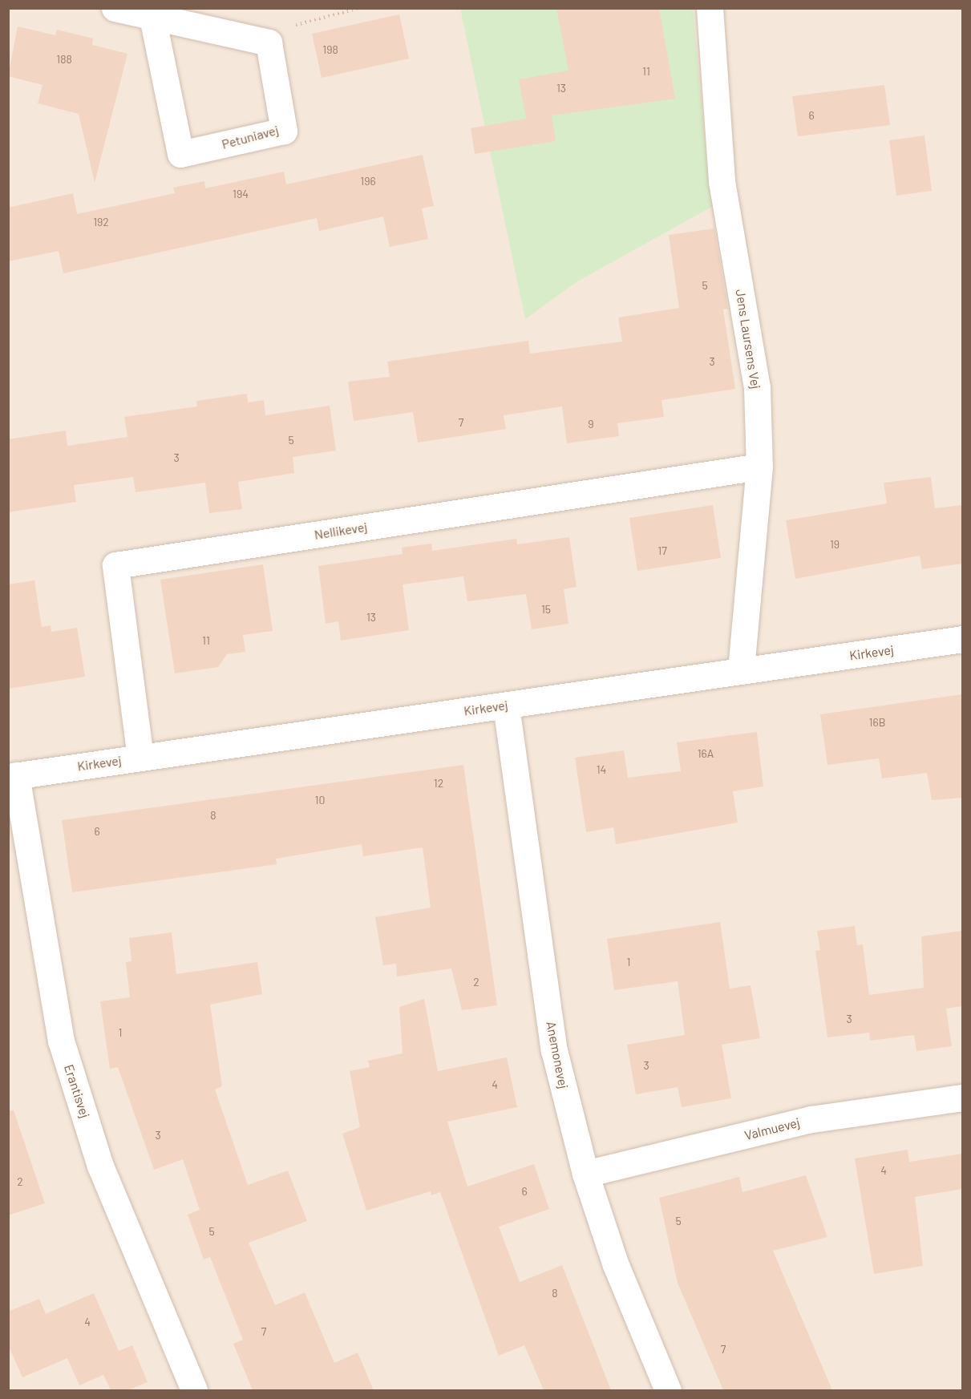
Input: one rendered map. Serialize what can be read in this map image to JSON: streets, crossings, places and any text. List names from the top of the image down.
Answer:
{
  "streets": {
    "street": [
      "Petuniavej",
      "Jens Laursens Vej",
      "Nellikevej",
      "Kirkevej",
      "Anemonevej",
      "Erantisvej",
      "Valmuevej"
    ]
  },
  "crossings": [
    ["Jens Laursens Vej", "Nellikevej"],
    ["Jens Laursens Vej", "Kirkevej"],
    ["Nellikevej", "Kirkevej"],
    ["Kirkevej", "Anemonevej"],
    ["Kirkevej", "Erantisvej"],
    ["Anemonevej", "Valmuevej"]
  ],
  "house_numbers": [
    "198",
    "188",
    "11",
    "13",
    "6",
    "196",
    "194",
    "192",
    "5",
    "3",
    "7",
    "9",
    "5",
    "3",
    "19",
    "17",
    "15",
    "13",
    "11",
    "16B",
    "16A",
    "14",
    "12",
    "10",
    "8",
    "6",
    "1",
    "2",
    "3",
    "1",
    "3",
    "4",
    "3",
    "4",
    "2",
    "6",
    "5",
    "5",
    "8",
    "4",
    "7",
    "7"
  ]
}
